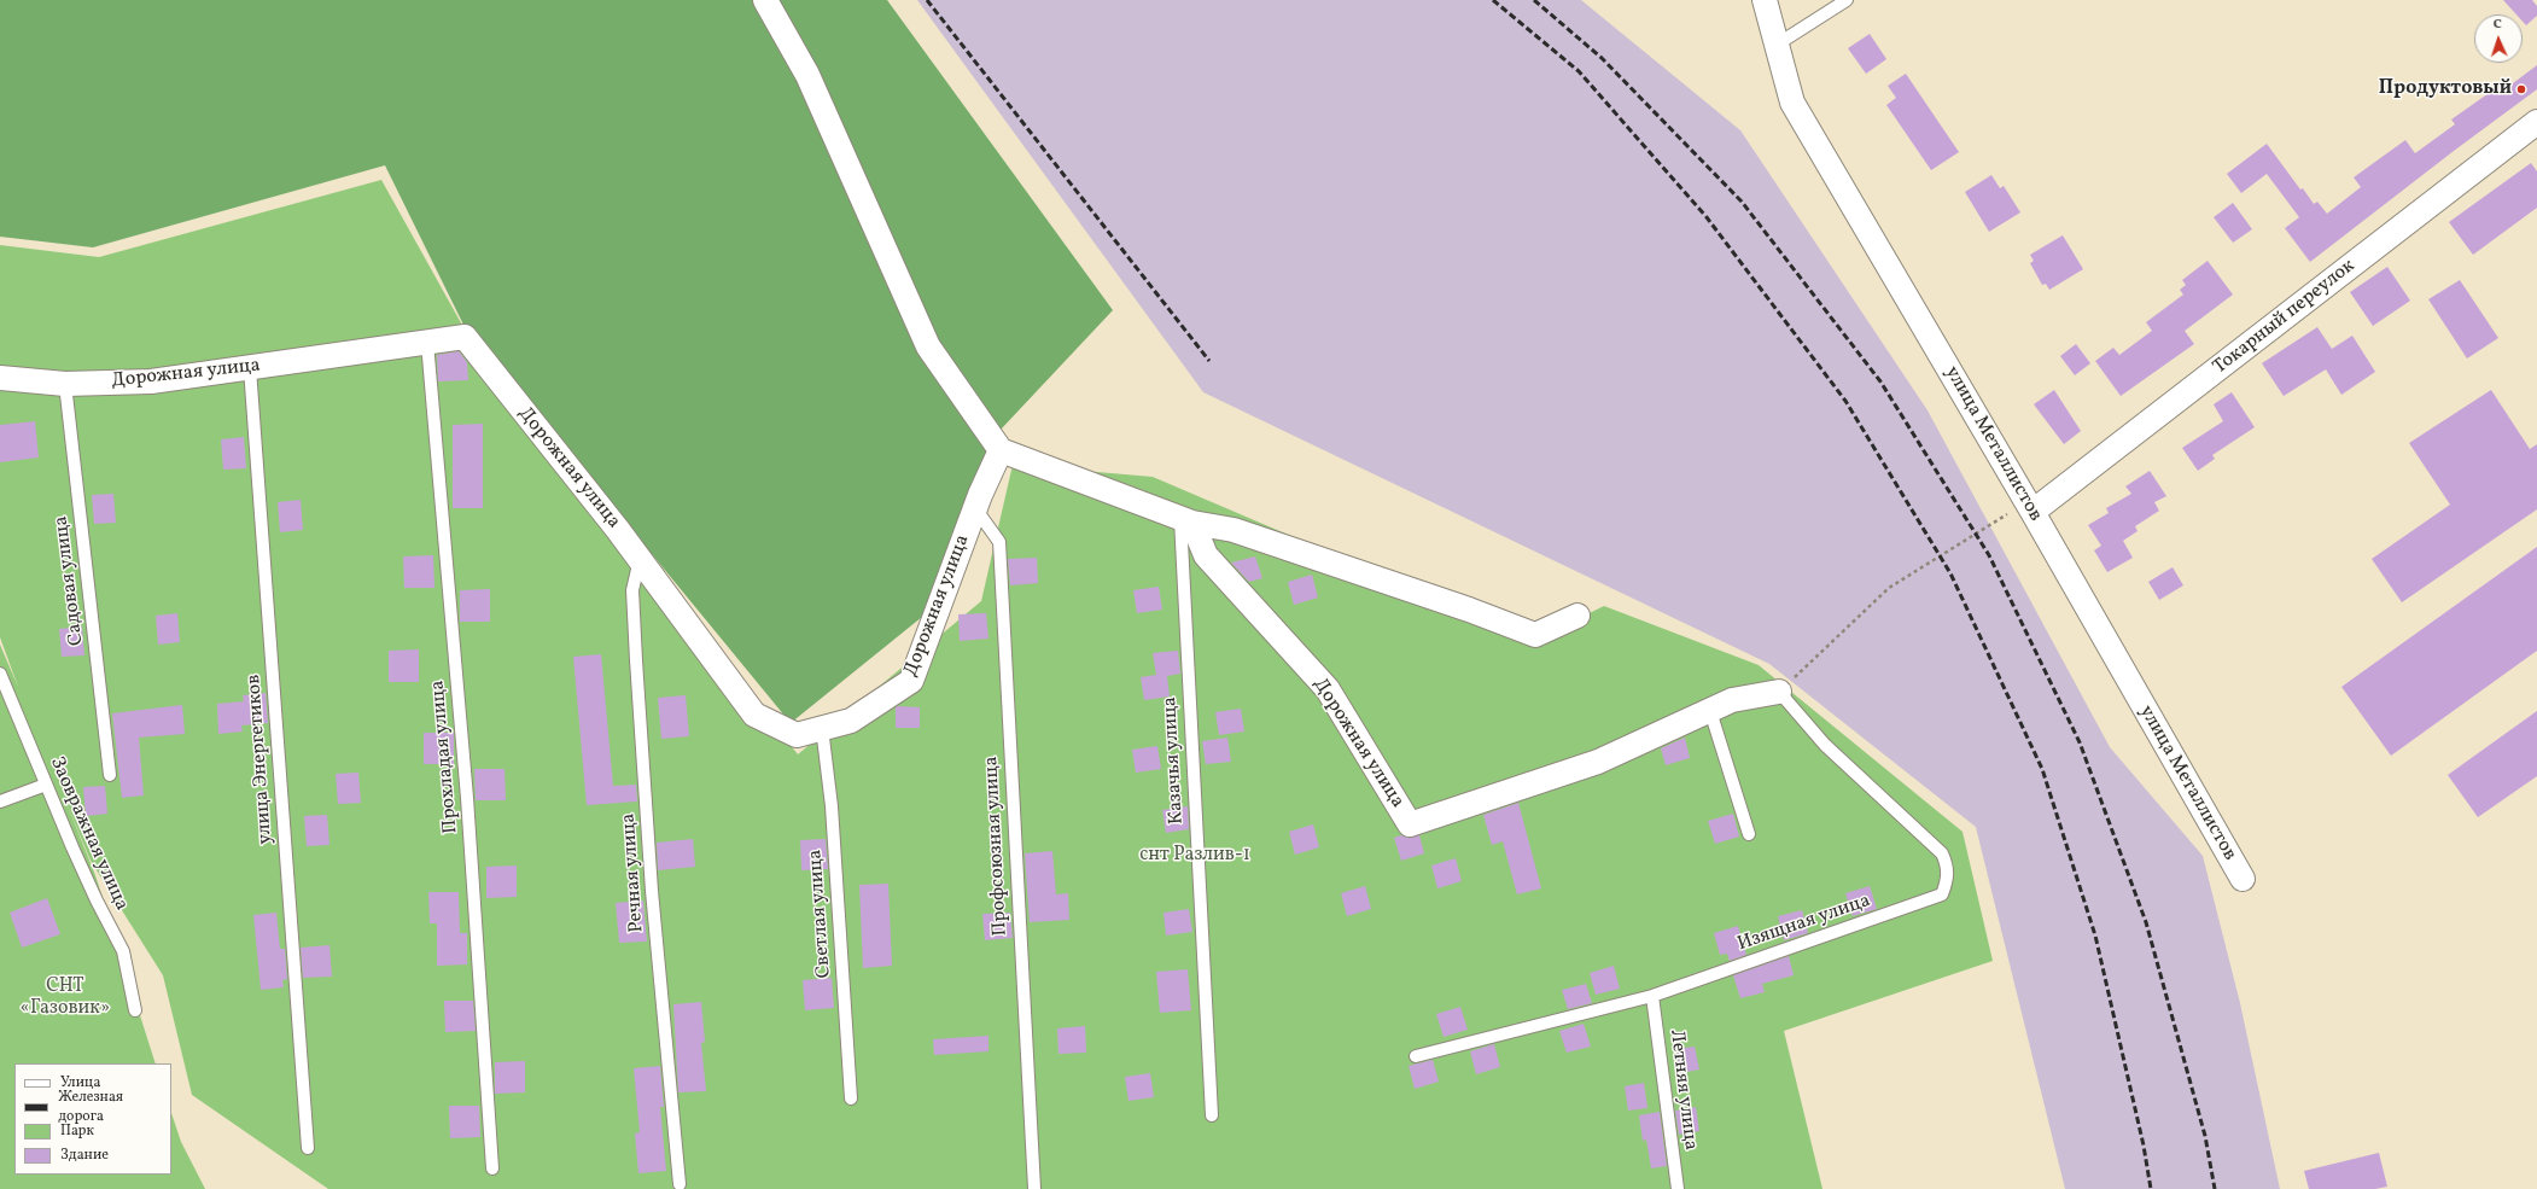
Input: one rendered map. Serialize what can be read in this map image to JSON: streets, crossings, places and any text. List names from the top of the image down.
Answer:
{
  "streets": {
    "street": ["Токарный переулок", "Дорожная улица", "улица Металлистов"],
    "lane": [
      "Садовая улица",
      "Прохладая улица",
      "улица Энергетиков",
      "Казачья улица",
      "Заовражная улица",
      "Профсоюзная улица",
      "Речная улица",
      "Светлая улица",
      "Изящная улица",
      "Летняя улица"
    ]
  },
  "crossings": [
    ["Токарный переулок", "улица Металлистов"],
    ["Дорожная улица", "Садовая улица"],
    ["Дорожная улица", "Прохладая улица"],
    ["Дорожная улица", "улица Энергетиков"],
    ["Дорожная улица", "Казачья улица"],
    ["Дорожная улица", "Профсоюзная улица"],
    ["Дорожная улица", "Речная улица"],
    ["Дорожная улица", "Светлая улица"],
    ["Дорожная улица", "Изящная улица"],
    ["Изящная улица", "Летняя улица"]
  ],
  "parks": ["снт Разлив-1", "СНТ «Газовик»"],
  "places": ["Продуктовый"],
  "legend": [
    "Улица",
    "Железная дорога",
    "Парк",
    "Здание"
  ],
  "north": "top"
}
